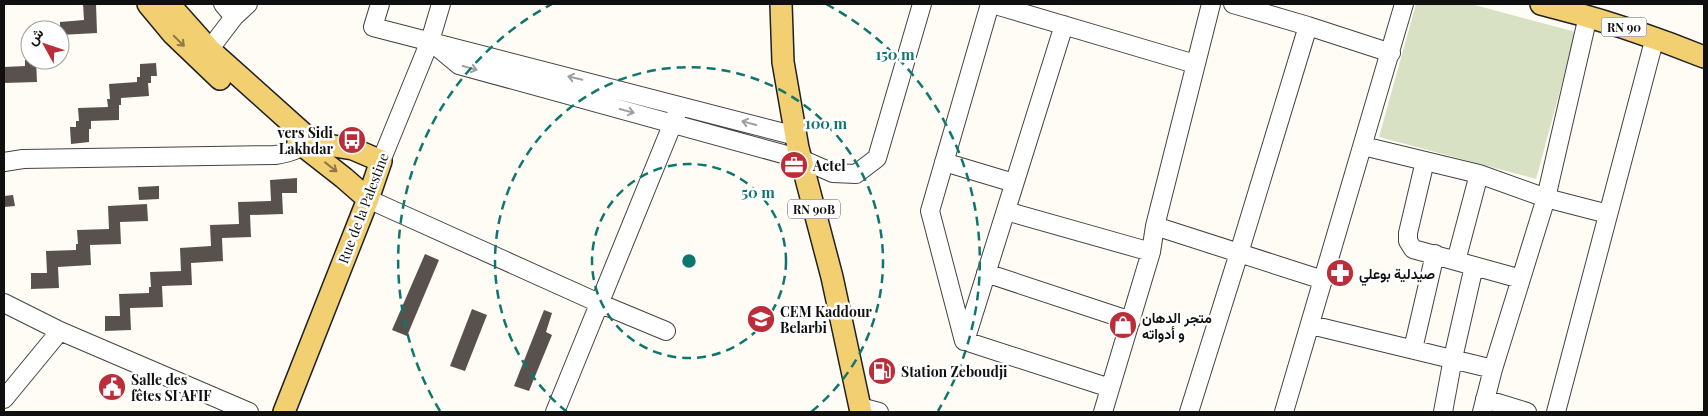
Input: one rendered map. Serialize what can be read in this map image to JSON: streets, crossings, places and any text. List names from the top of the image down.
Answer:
{
  "streets": {
    "main road": ["RN 90", "Rue de la Palestine", "RN 90B"]
  },
  "places": {
    "bus stop": ["vers Sidi Lakhdar"],
    "office": ["Actel"],
    "pharmacy": ["صيدلية بوعلي"],
    "school or university": ["CEM Kaddour Belarbi"],
    "shop": ["متجر الدهان و أدواته"],
    "fuel station": ["Station Zeboudji"],
    "public building": ["Salle des fêtes SI AFIF"]
  },
  "north": "top left",
  "rings": ["150 m", "100 m", "50 m"]
}
